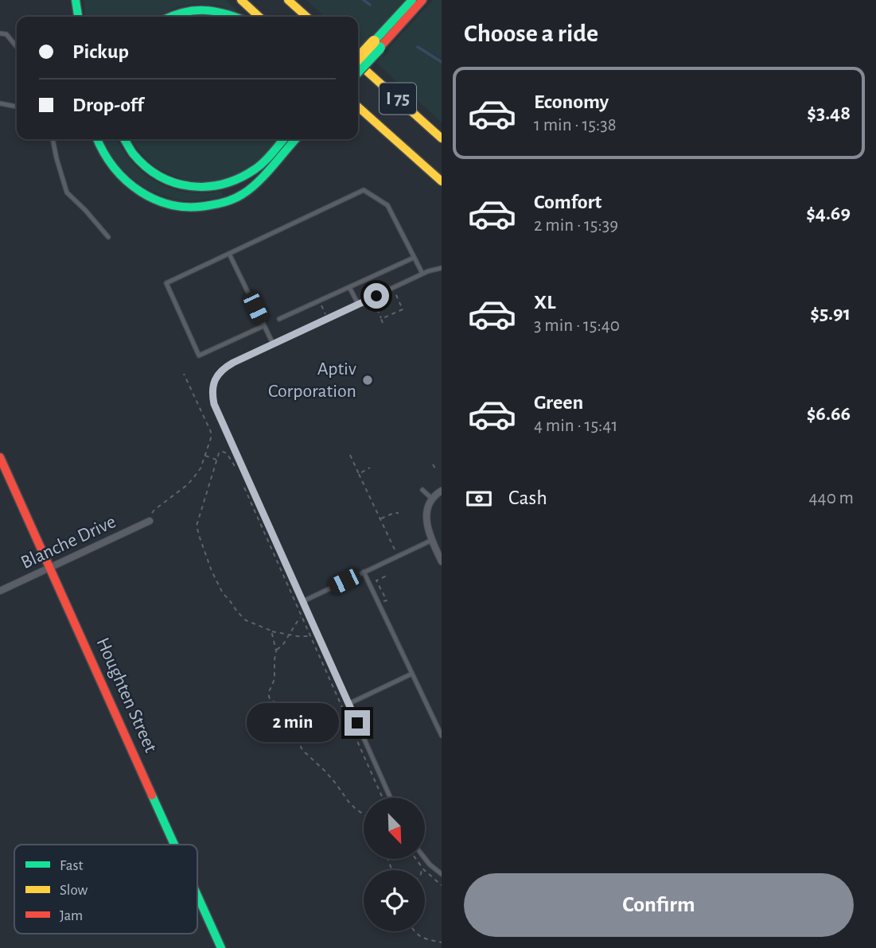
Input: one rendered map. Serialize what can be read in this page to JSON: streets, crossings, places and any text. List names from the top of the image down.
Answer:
{
  "streets": {
    "main road": ["I 75", "Houghten Street"],
    "street": ["Blanche Drive"]
  },
  "crossings": [
    ["Blanche Drive", "Houghten Street"]
  ],
  "places": ["Aptiv Corporation"],
  "legend": ["Fast", "Slow", "Jam"],
  "north": "bottom right",
  "page": {
    "heading": "Choose a ride",
    "banner": ["Pickup", "Drop-off"],
    "list": [
      {
        "name": "Economy",
        "note": "1 min · 15:38",
        "value": "$3.48"
      },
      {
        "name": "Comfort",
        "note": "2 min · 15:39",
        "value": "$4.69"
      },
      {
        "name": "XL",
        "note": "3 min · 15:40",
        "value": "$5.91"
      },
      {
        "name": "Green",
        "note": "4 min · 15:41",
        "value": "$6.66"
      }
    ],
    "pay": ["Cash", "440 m"],
    "bubble": "2 min",
    "buttons": "Confirm"
  }
}
